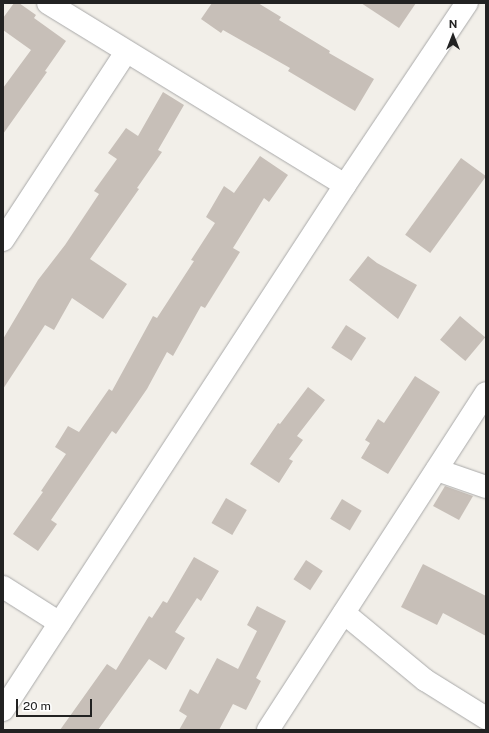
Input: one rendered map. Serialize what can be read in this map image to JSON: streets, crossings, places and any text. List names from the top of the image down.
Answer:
{
  "scale_bar": "20 m",
  "north": "top"
}
